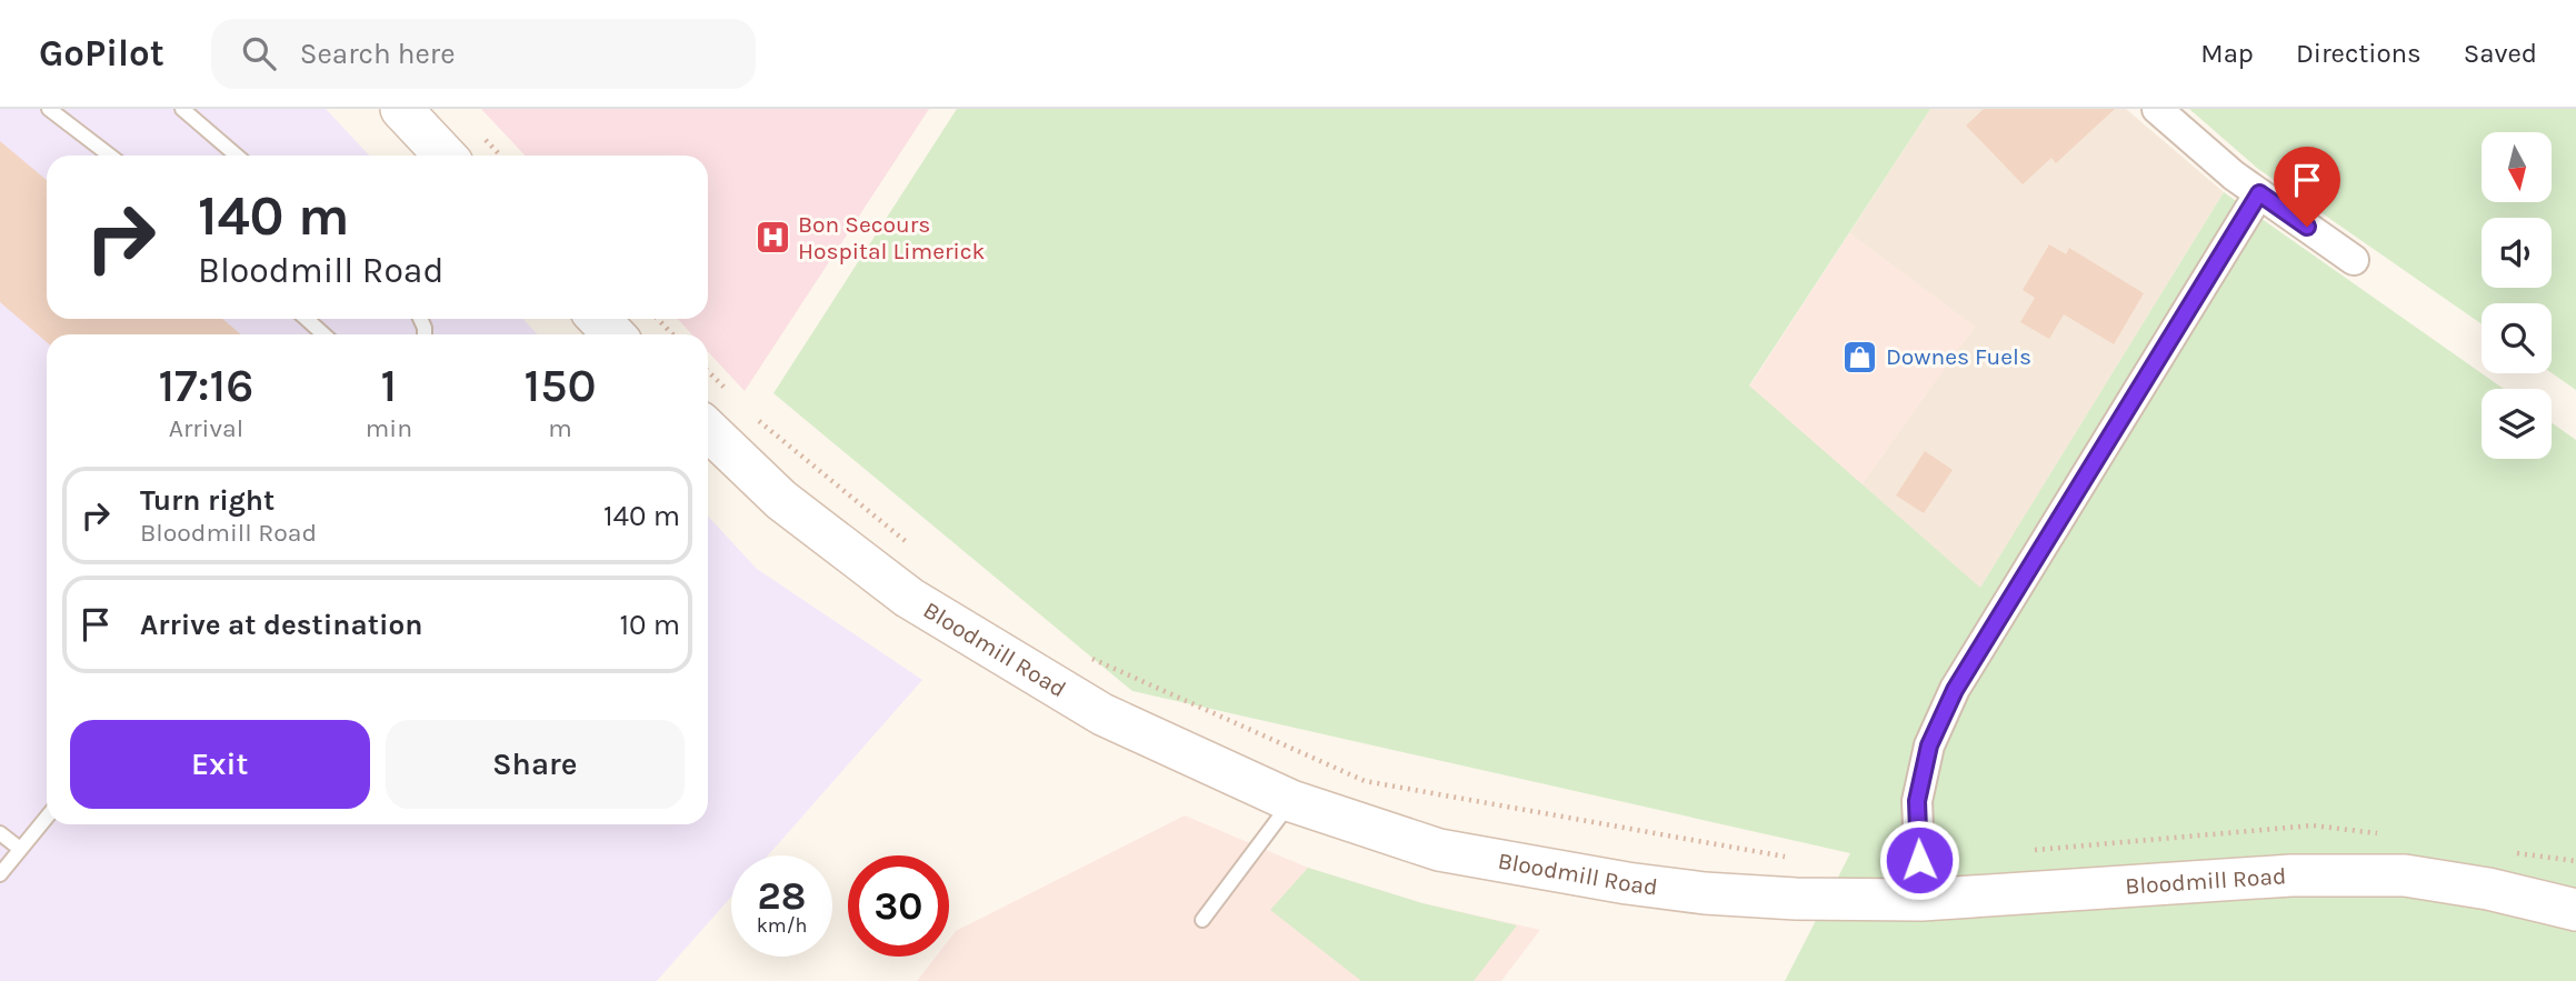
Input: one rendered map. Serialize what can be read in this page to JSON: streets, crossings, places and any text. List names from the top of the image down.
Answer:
{
  "streets": {
    "street": ["Bloodmill Road"]
  },
  "places": {
    "hospital": ["Bon Secours Hospital Limerick"],
    "shop": ["Downes Fuels"]
  },
  "north": "bottom",
  "page": {
    "header": "GoPilot",
    "search": "Search here",
    "nav": ["Map", "Directions", "Saved"],
    "turn": ["140 m", "Bloodmill Road"],
    "eta": [
      "17:16",
      "Arrival",
      "1",
      "min",
      "150",
      "m"
    ],
    "list": [
      {
        "name": "Turn right",
        "note": "Bloodmill Road",
        "value": "140 m"
      },
      {
        "name": "Arrive at destination",
        "value": "10 m"
      }
    ],
    "buttons": ["Exit", "Share"],
    "speed": "28 km/h",
    "limit": "30"
  }
}
